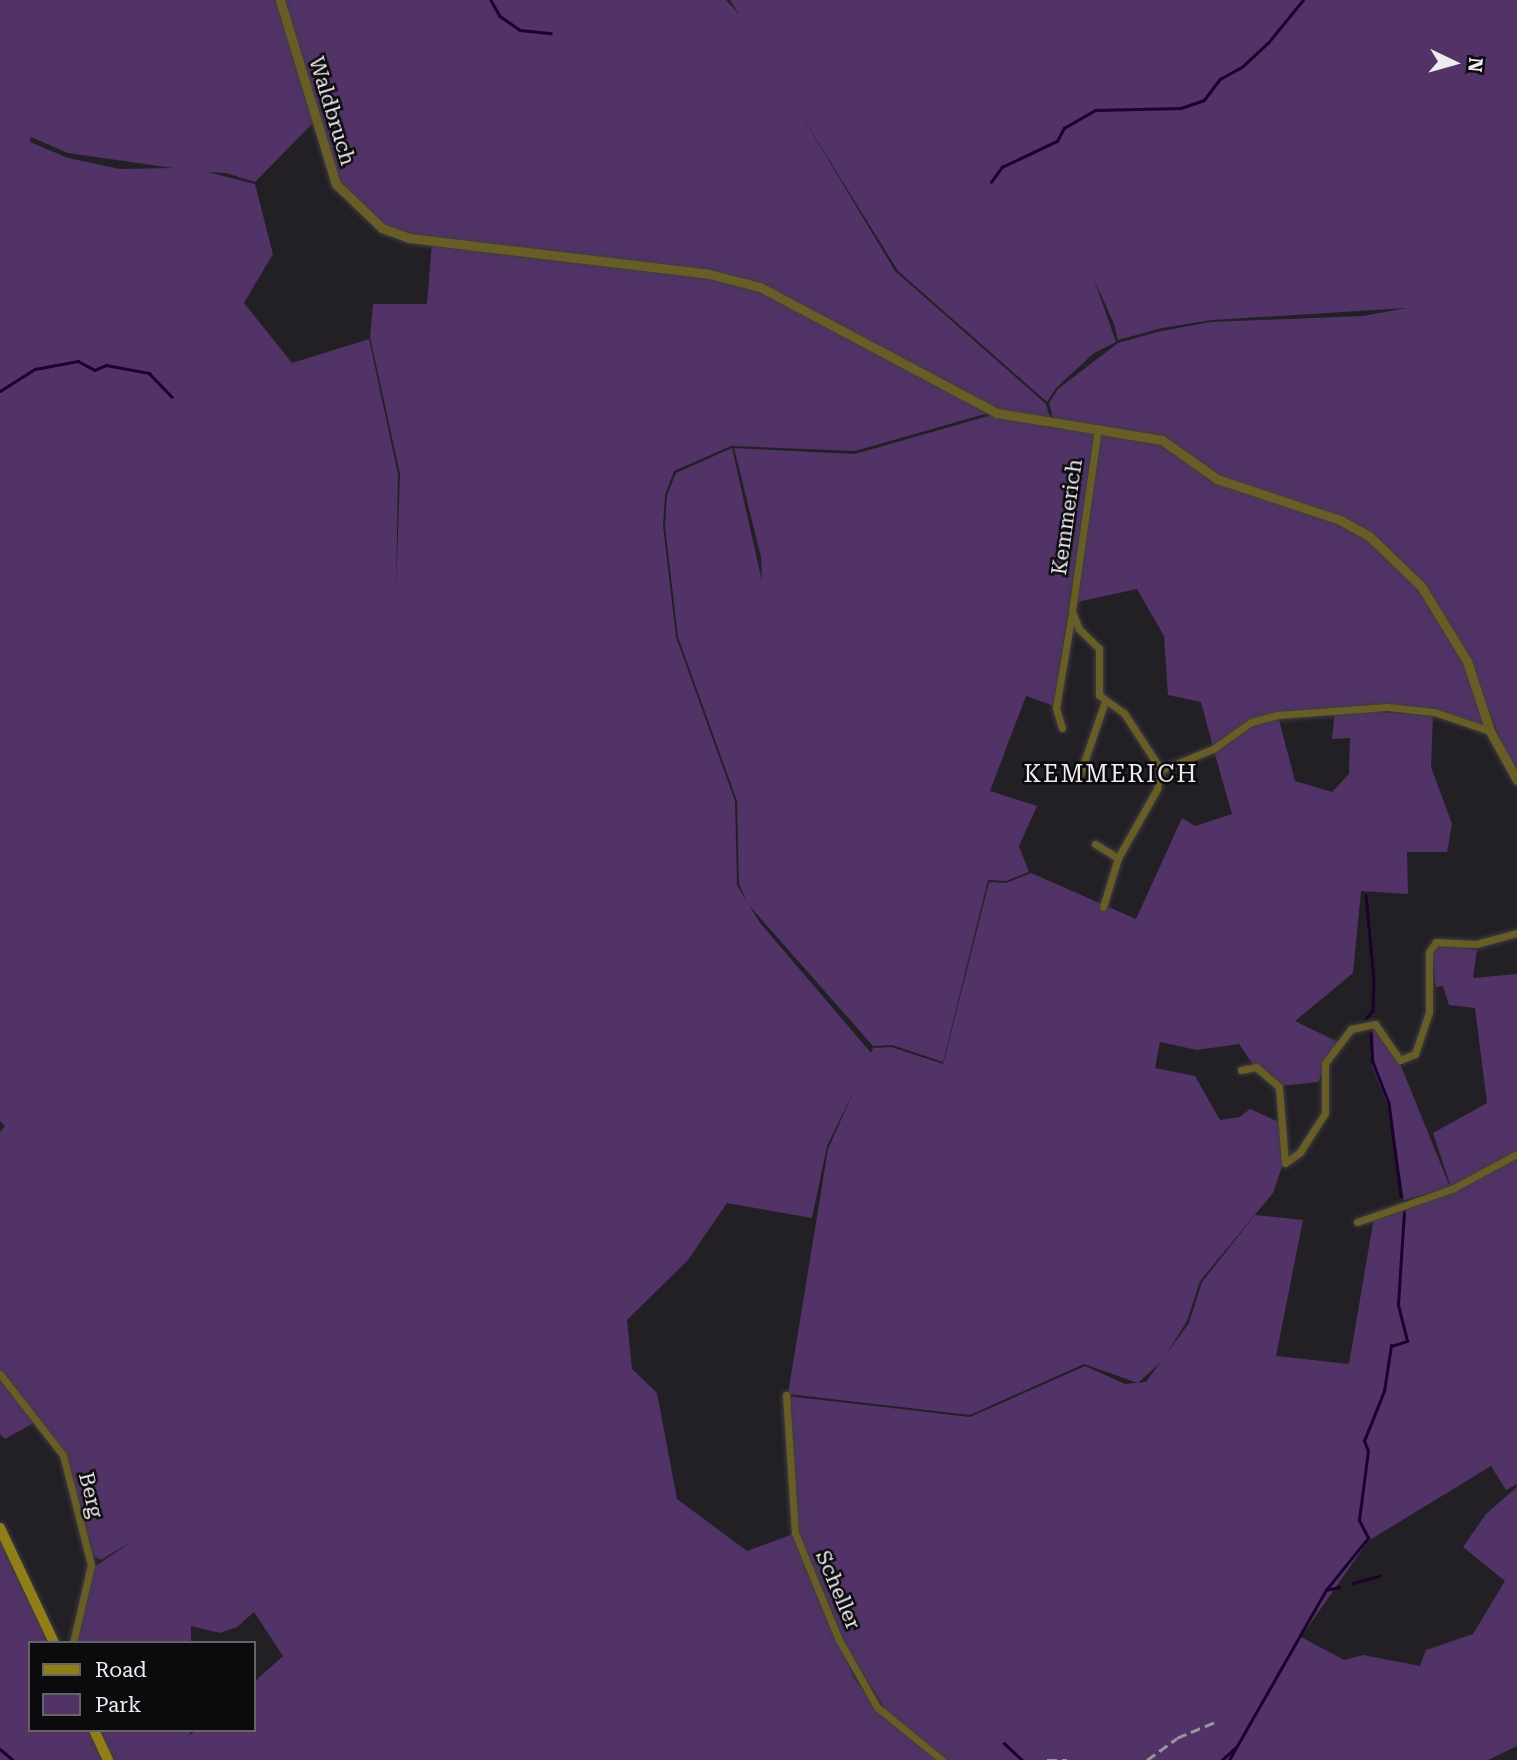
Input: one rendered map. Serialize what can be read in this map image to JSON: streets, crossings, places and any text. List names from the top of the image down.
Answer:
{
  "streets": {
    "street": [
      "Waldbruch",
      "Kemmerich",
      "Berg",
      "Scheller"
    ]
  },
  "crossings": [
    ["Waldbruch", "Kemmerich"]
  ],
  "districts": ["KEMMERICH"],
  "legend": ["Road", "Park"],
  "north": "right"
}
